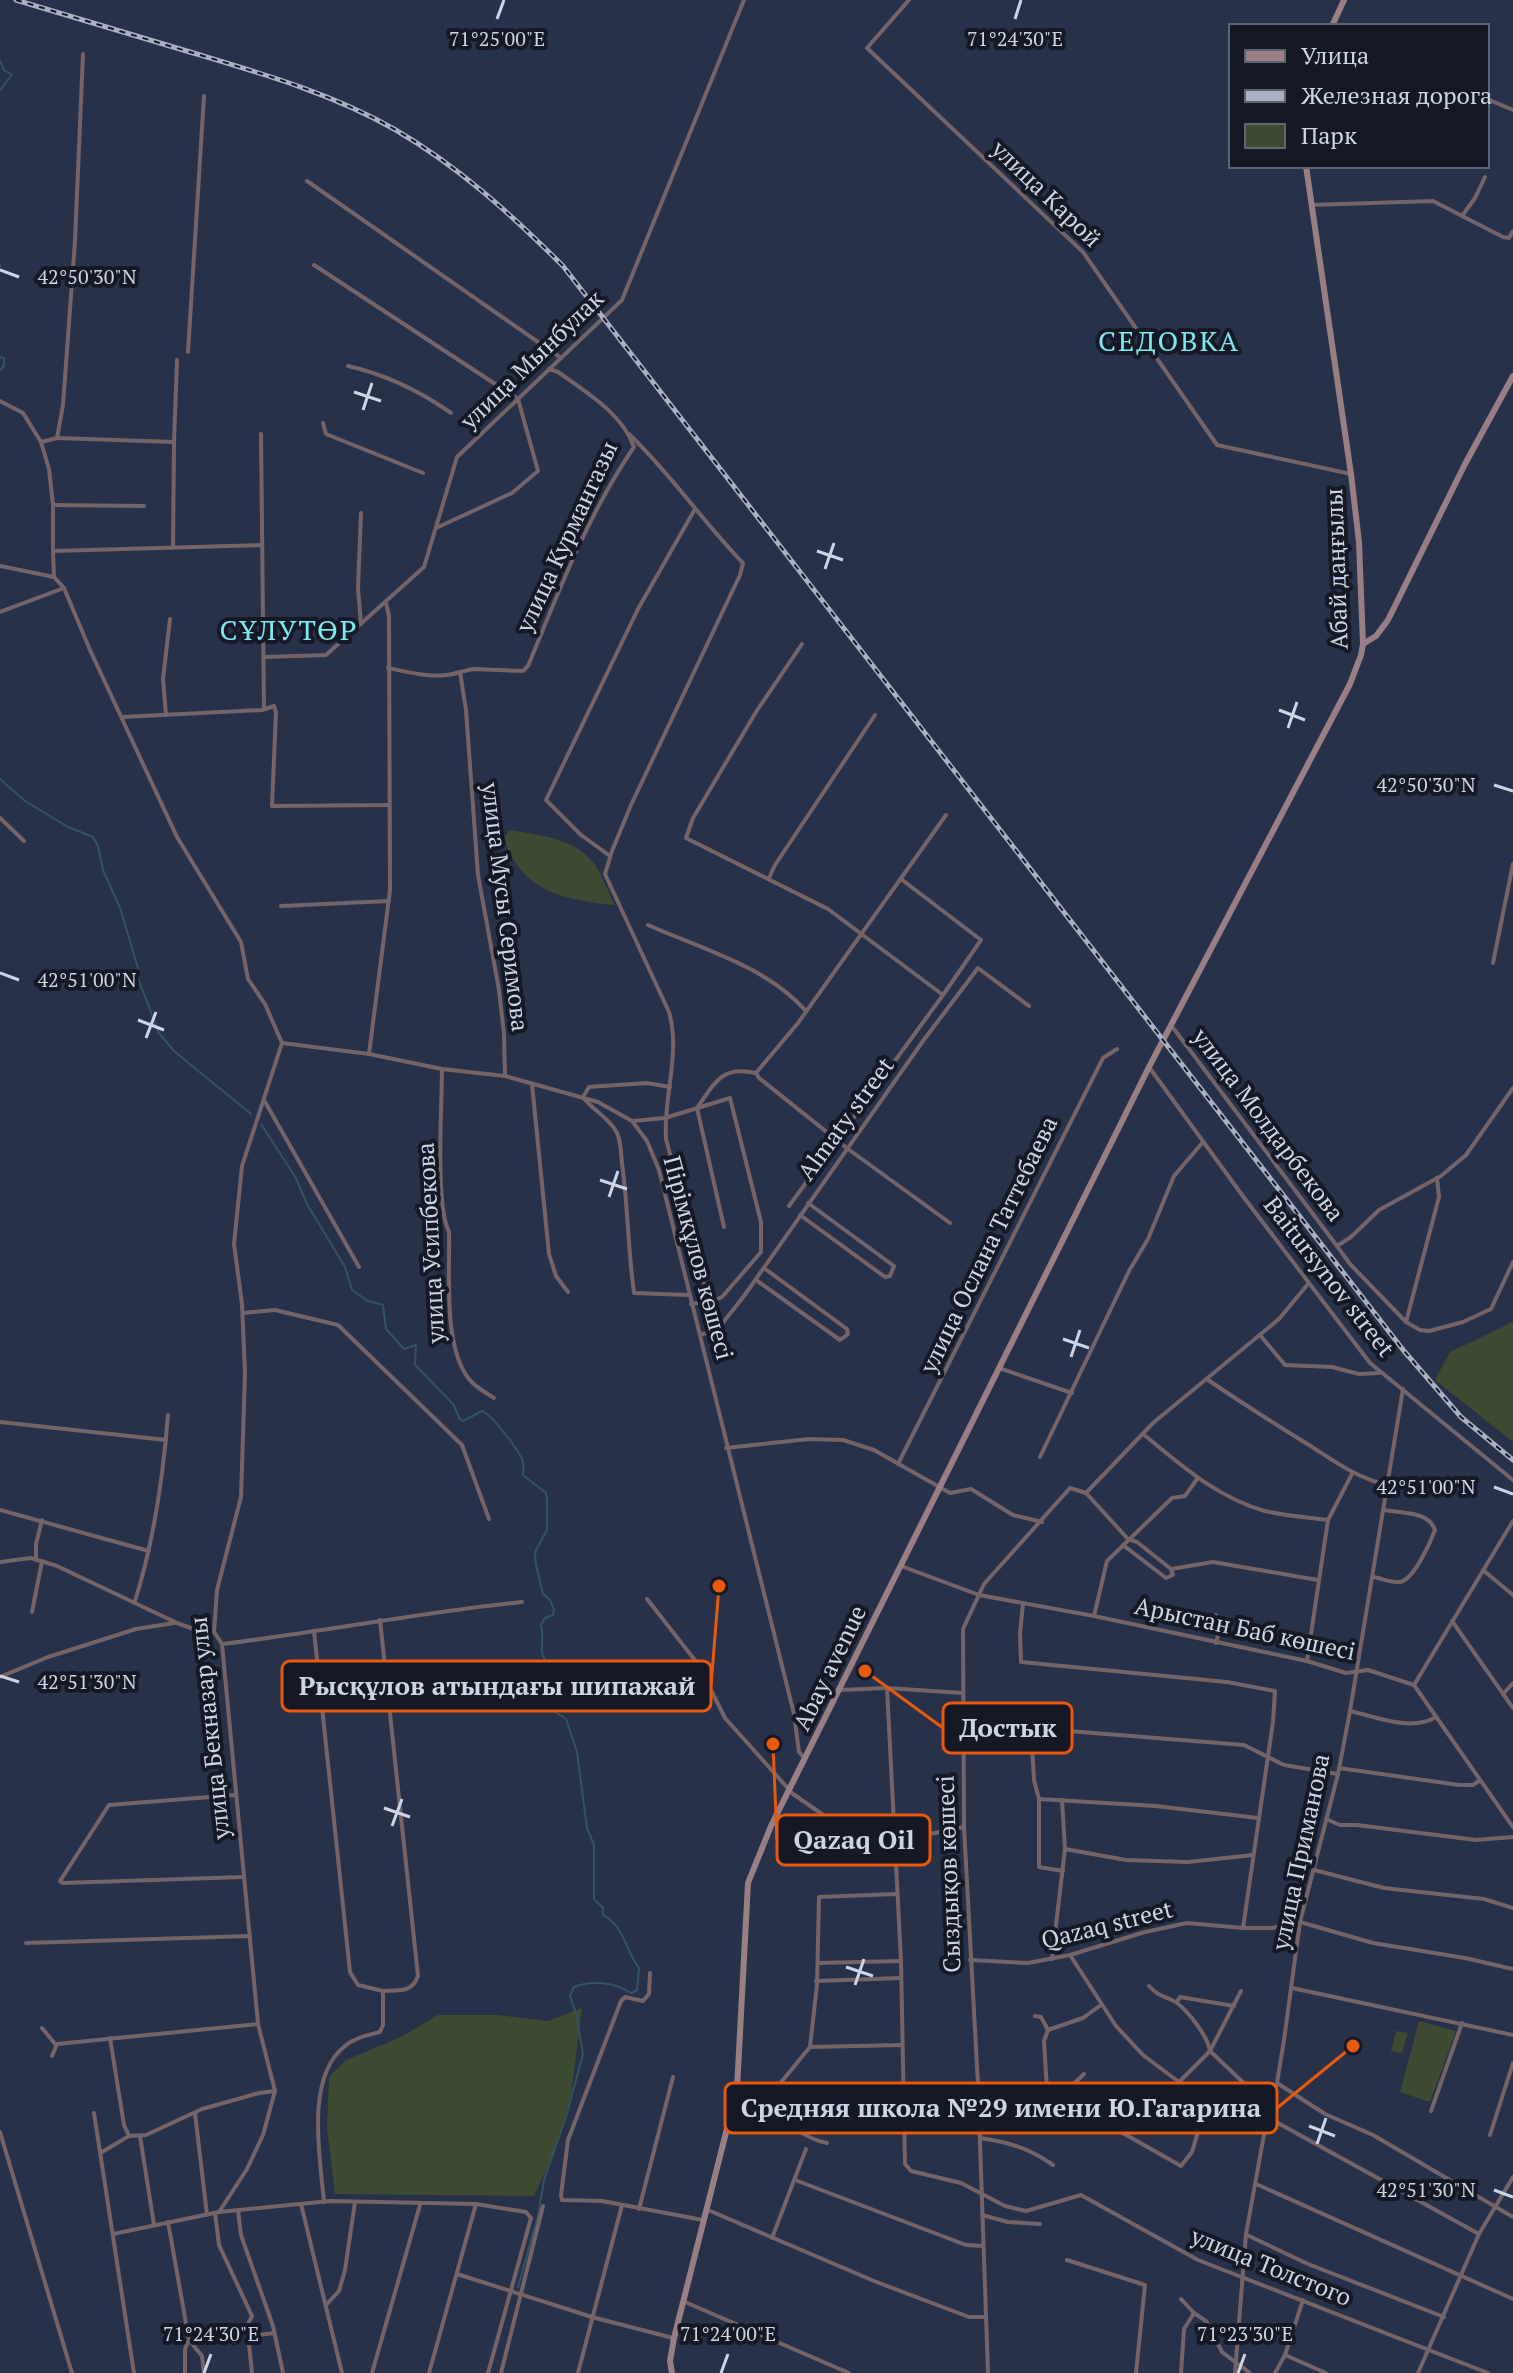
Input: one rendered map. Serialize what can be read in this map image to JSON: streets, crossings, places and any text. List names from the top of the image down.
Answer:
{
  "streets": {
    "street": [
      "улица Карой",
      "улица Мынбулак",
      "улица Курмангазы",
      "Абай даңғылы",
      "улица Мусы Серимова",
      "Almaty street",
      "улица Молдарбекова",
      "улица Усипбекова",
      "улица Ослана Таттебаева",
      "Пірімқұлов көшесі",
      "Baitursynov street",
      "Арыстан Баб көшесі",
      "Abay avenue",
      "улица Бекназар улы",
      "улица Приманова",
      "Сыздықов көшесі",
      "Qazaq street",
      "улица Толстого"
    ]
  },
  "crossings": [
    ["улица Карой", "Абай даңғылы"],
    ["улица Мынбулак", "улица Курмангазы"],
    ["улица Курмангазы", "улица Мусы Серимова"],
    ["Абай даңғылы", "улица Молдарбекова"],
    ["Абай даңғылы", "Baitursynov street"],
    ["Абай даңғылы", "Abay avenue"],
    ["улица Мусы Серимова", "Пірімқұлов көшесі"],
    ["Almaty street", "Пірімқұлов көшесі"],
    ["улица Усипбекова", "Пірімқұлов көшесі"],
    ["Пірімқұлов көшесі", "Abay avenue"],
    ["Пірімқұлов көшесі", "улица Бекназар улы"],
    ["Baitursynov street", "Abay avenue"],
    ["Baitursynov street", "улица Приманова"],
    ["Baitursynov street", "Сыздықов көшесі"],
    ["Арыстан Баб көшесі", "Abay avenue"],
    ["Арыстан Баб көшесі", "улица Приманова"],
    ["Арыстан Баб көшесі", "Сыздықов көшесі"],
    ["улица Приманова", "Qazaq street"],
    ["улица Приманова", "улица Толстого"],
    ["Сыздықов көшесі", "Qazaq street"],
    ["Сыздықов көшесі", "улица Толстого"]
  ],
  "districts": ["СЕДОВКА", "СҰЛУТӨР"],
  "places": [
    "Рысқұлов атындағы шипажай",
    "Достык",
    "Qazaq Oil",
    "Средняя школа №29 имени Ю.Гагарина"
  ],
  "legend": ["Улица", "Железная дорога", "Парк"],
  "coordinates": [
    "71°25'00\"E",
    "71°24'30\"E",
    "42°50'30\"N",
    "42°51'00\"N",
    "42°51'30\"N",
    "71°24'00\"E",
    "71°23'30\"E"
  ]
}
